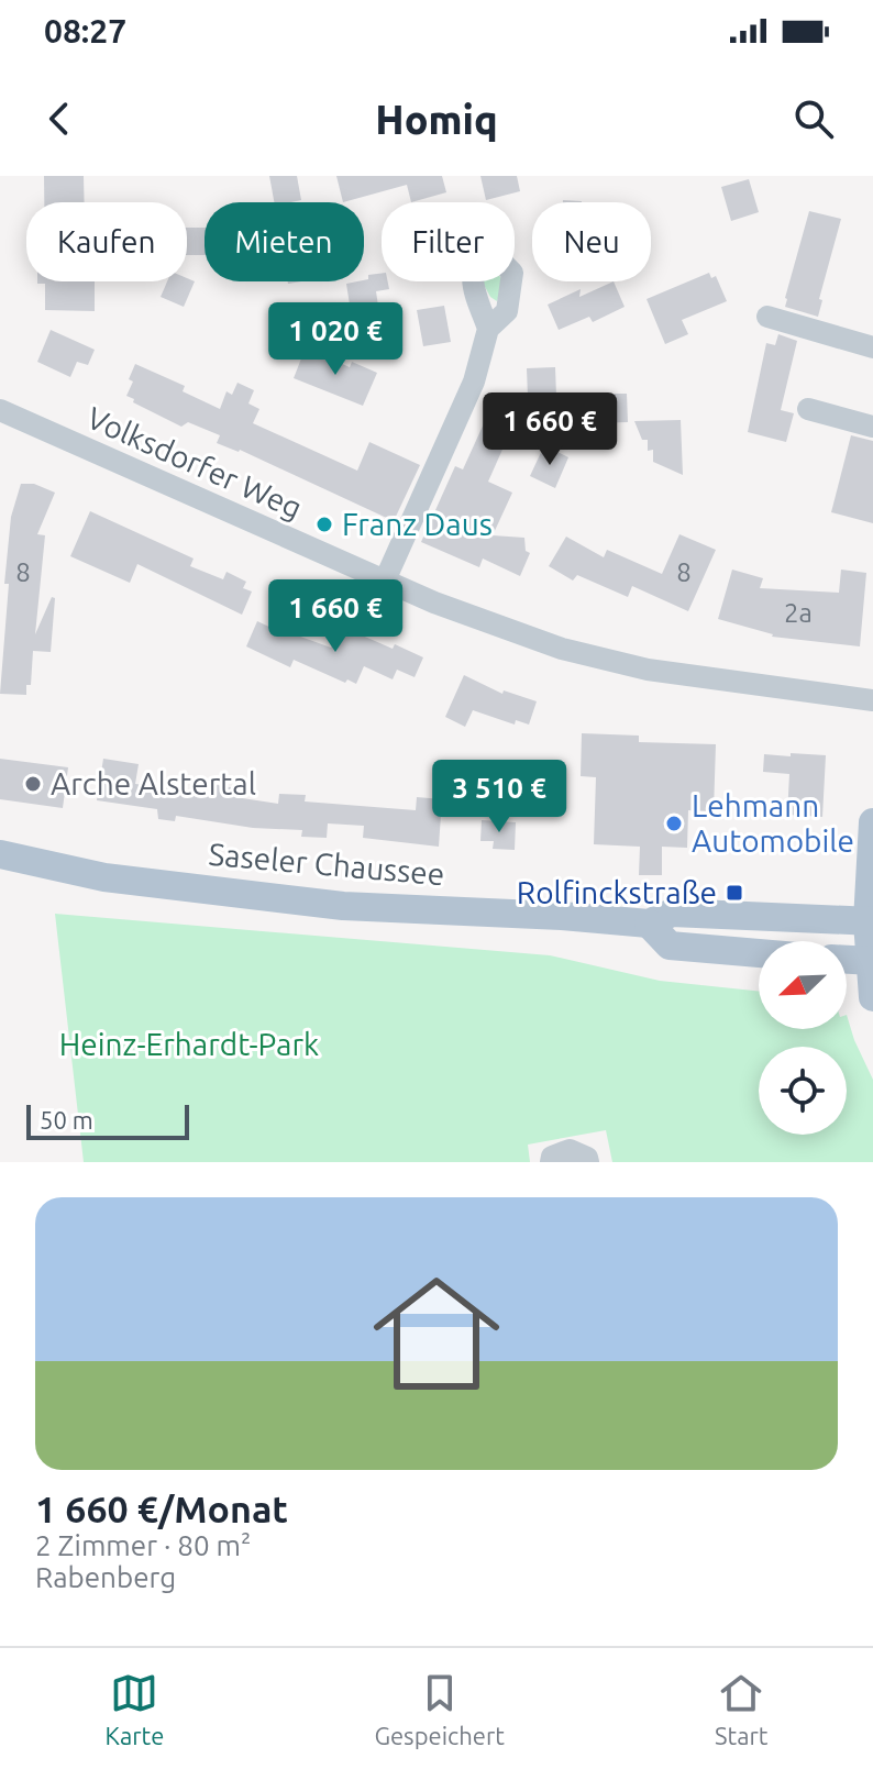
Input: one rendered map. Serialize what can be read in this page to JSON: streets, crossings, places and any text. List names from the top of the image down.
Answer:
{
  "streets": {
    "main road": ["Saseler Chaussee"],
    "street": ["Volksdorfer Weg"]
  },
  "parks": ["Heinz-Erhardt-Park"],
  "places": {
    "other": ["Franz Daus", "Arche Alstertal", "Lehmann Automobile"],
    "transit": ["Rolfinckstraße"]
  },
  "house_numbers": ["8", "8", "2a"],
  "scale_bar": "50 m",
  "north": "bottom left",
  "page": {
    "status": "08:27",
    "header": "Homiq",
    "chip": [
      "Kaufen",
      "Mieten",
      "Filter",
      "Neu"
    ],
    "price": [
      "1 020 €",
      "1 660 €",
      "1 660 €",
      "3 510 €"
    ],
    "scale": "50 m",
    "list": [
      {
        "name": "1 660 €/Monat",
        "note": "2 Zimmer · 80 m² · Rabenberg"
      }
    ],
    "tabs": ["Karte", "Gespeichert", "Start"]
  }
}
